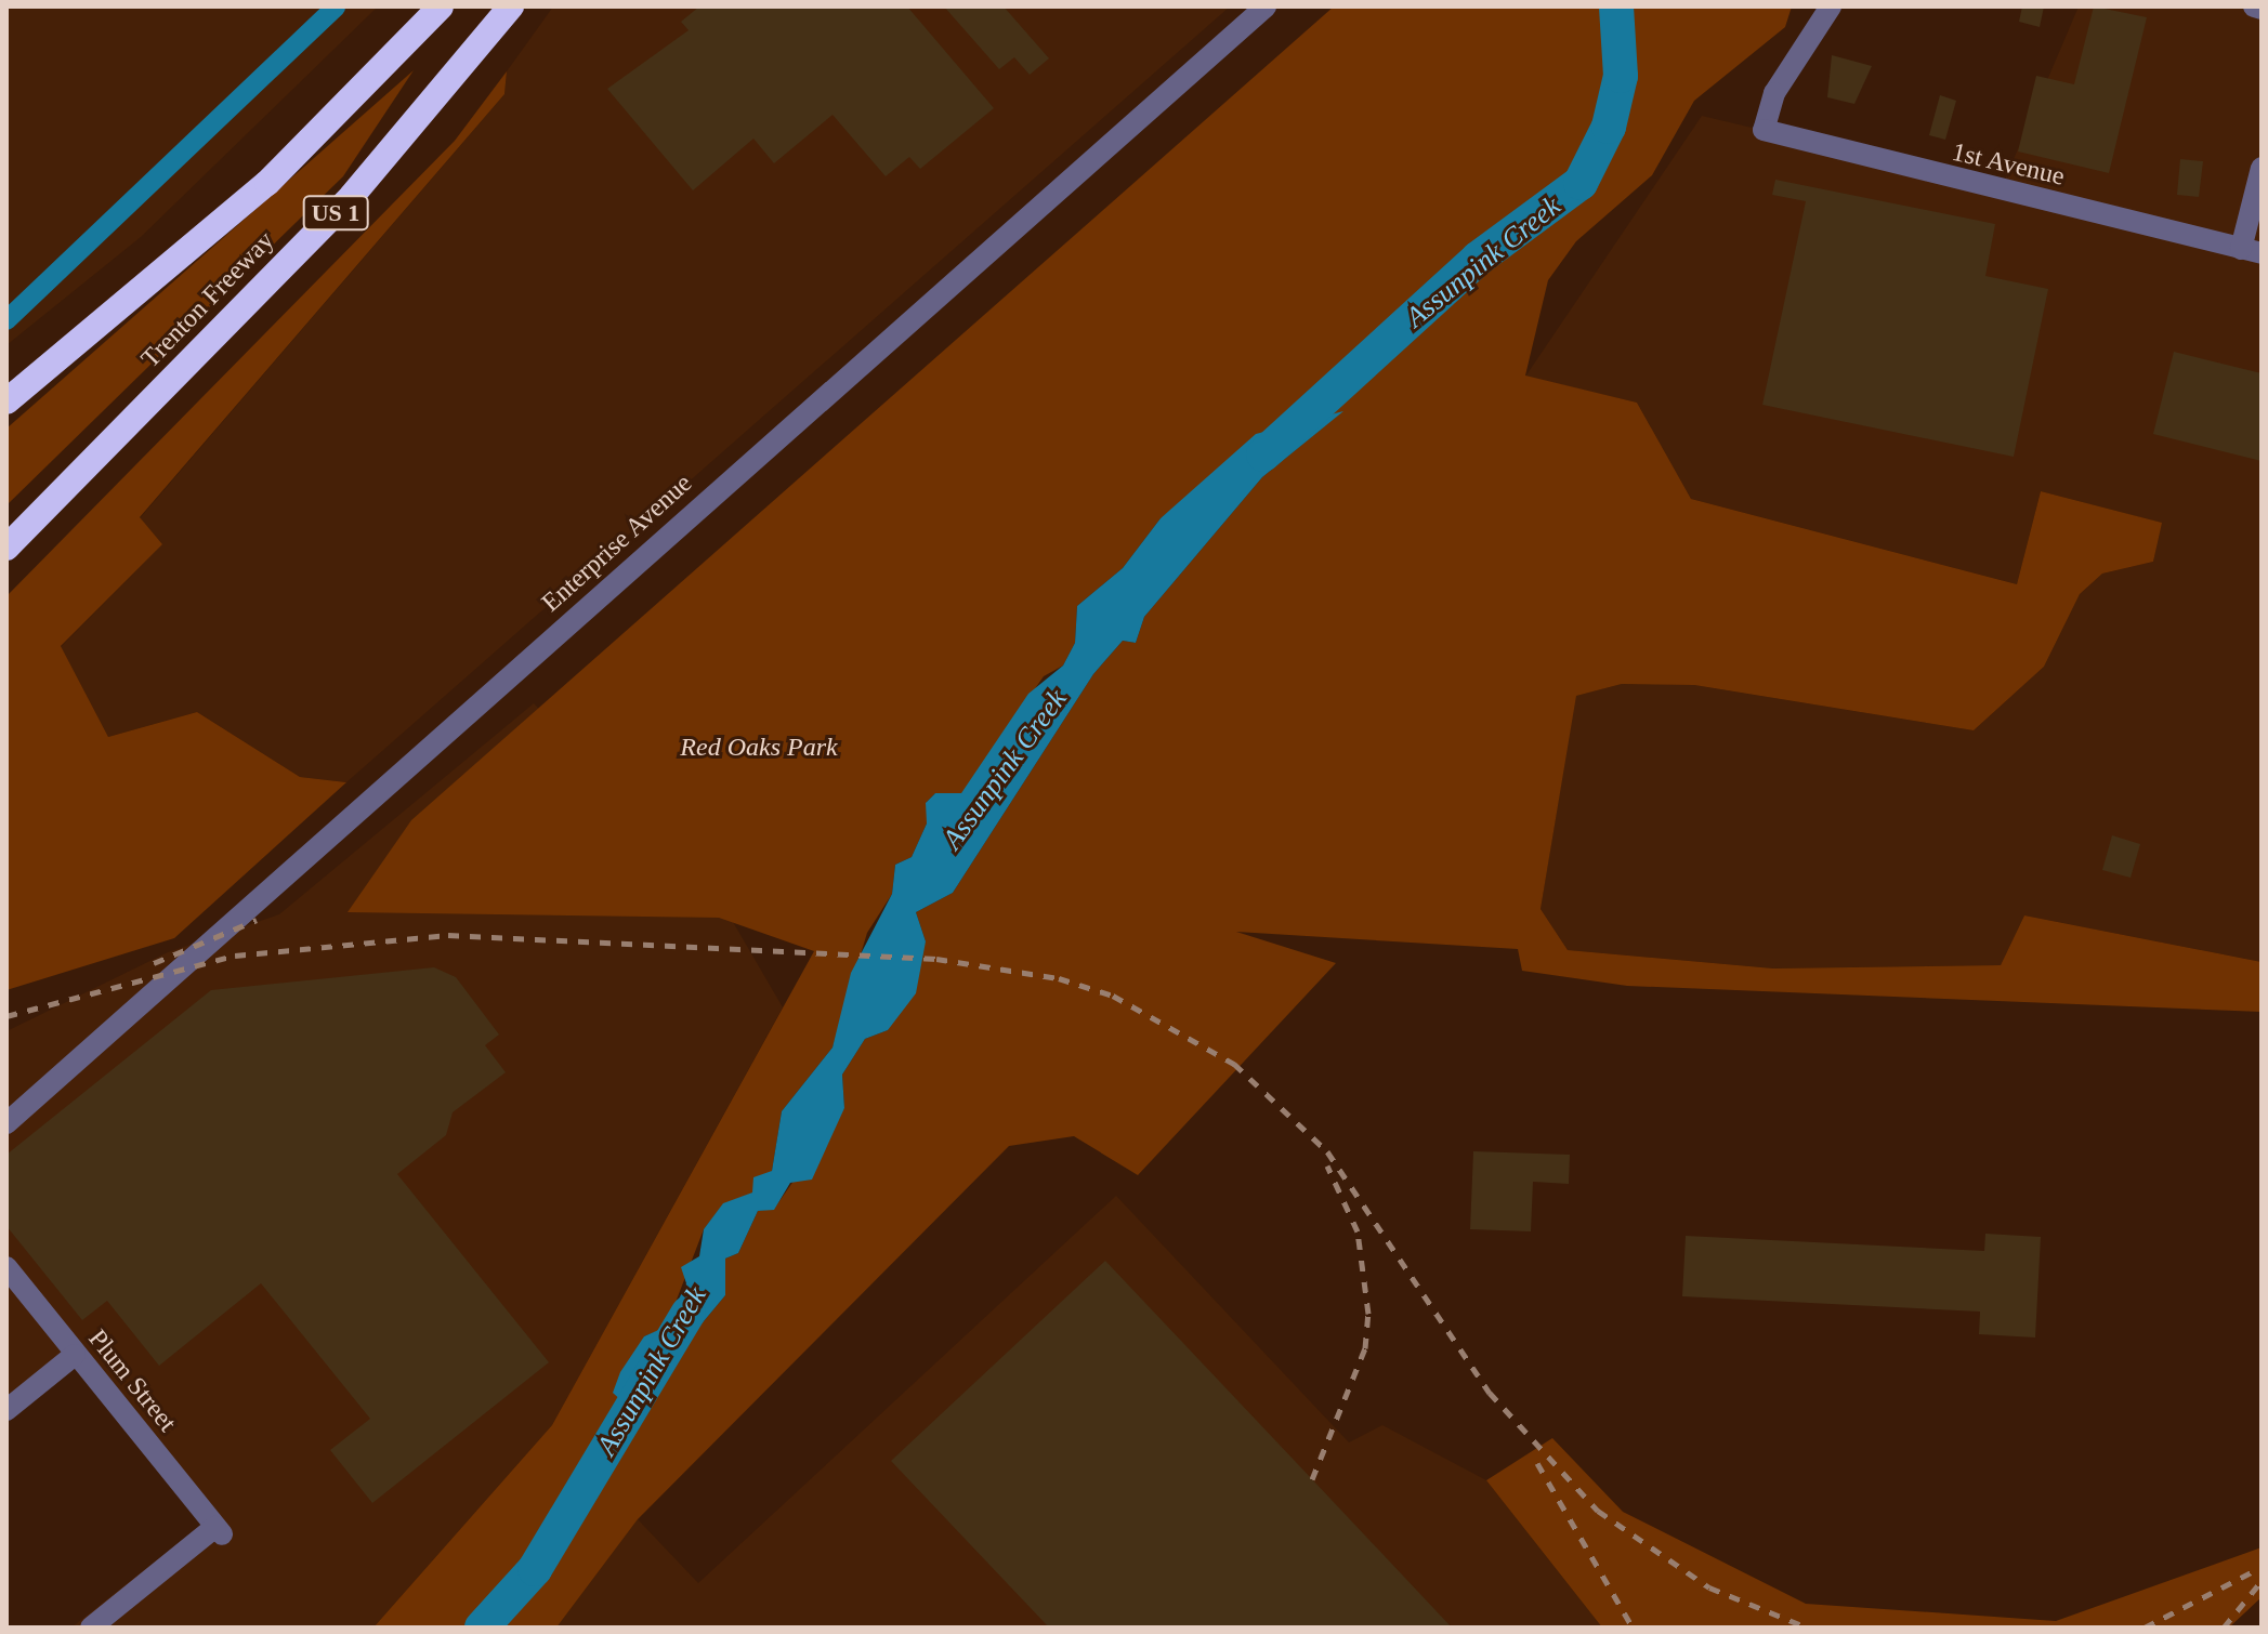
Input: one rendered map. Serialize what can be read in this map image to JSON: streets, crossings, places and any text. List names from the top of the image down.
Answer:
{
  "streets": {
    "highway": ["US 1", "Trenton Freeway"],
    "street": ["1st Avenue", "Enterprise Avenue", "Plum Street"]
  },
  "water": ["Assunpink Creek"],
  "parks": ["Red Oaks Park"]
}
